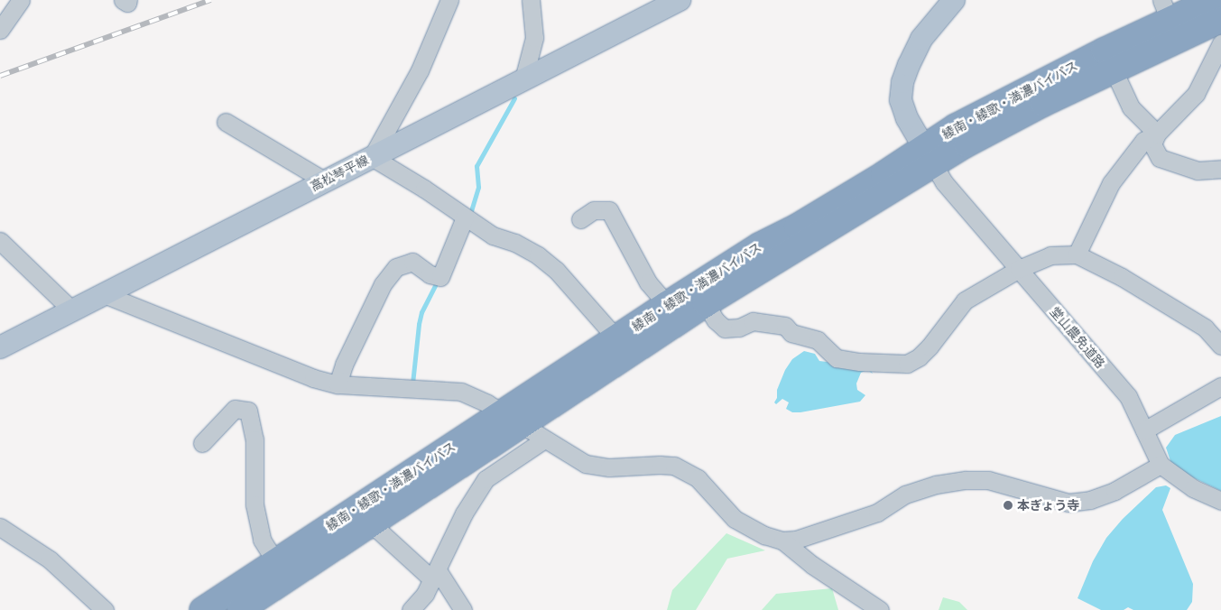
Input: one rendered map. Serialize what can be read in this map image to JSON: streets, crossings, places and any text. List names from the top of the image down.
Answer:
{
  "streets": {
    "highway": ["綾南・綾歌・満濃バイパス"],
    "main road": ["高松琴平線"],
    "street": ["堂山農免道路"]
  },
  "crossings": [
    ["綾南・綾歌・満濃バイパス", "堂山農免道路"]
  ],
  "places": ["本ぎょう寺"]
}
